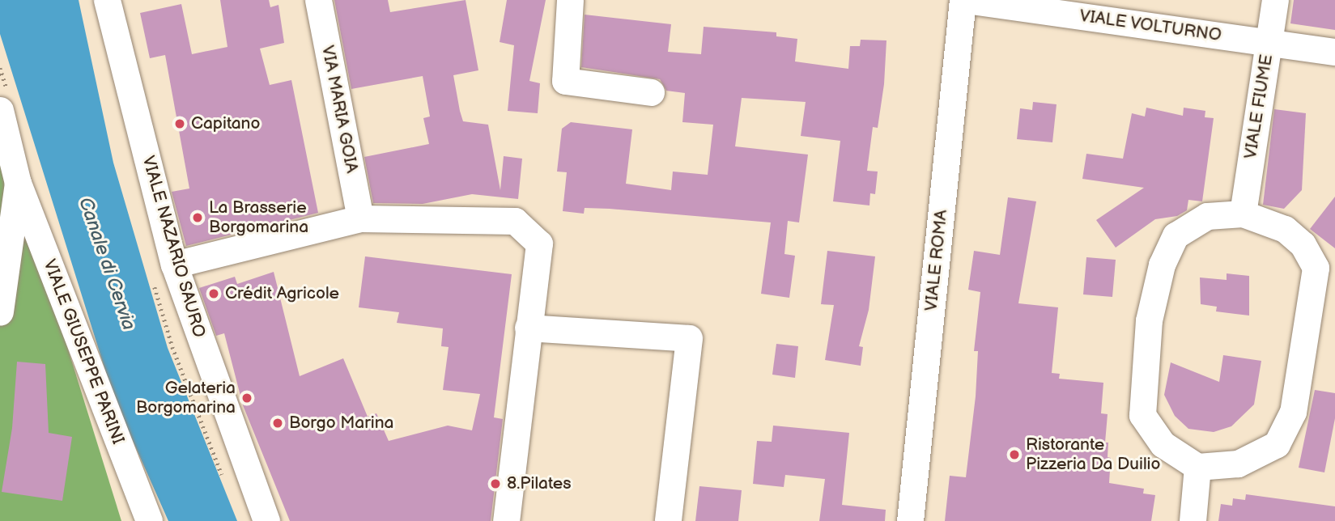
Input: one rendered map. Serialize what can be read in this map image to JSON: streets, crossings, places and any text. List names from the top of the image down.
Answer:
{
  "streets": {
    "street": [
      "VIALE VOLTURNO",
      "VIALE FIUME",
      "VIA MARIA GOIA",
      "VIALE NAZARIO SAURO",
      "VIALE ROMA",
      "VIALE GIUSEPPE PARINI"
    ]
  },
  "crossings": [
    ["VIALE VOLTURNO", "VIALE FIUME"],
    ["VIALE VOLTURNO", "VIALE ROMA"]
  ],
  "water": ["Canale di Cervia"],
  "places": [
    "Capitano",
    "La Brasserie Borgomarina",
    "Crédit Agricole",
    "Gelateria Borgomarina",
    "Borgo Marina",
    "Ristorante Pizzeria Da Duilio",
    "8.Pilates"
  ]
}
